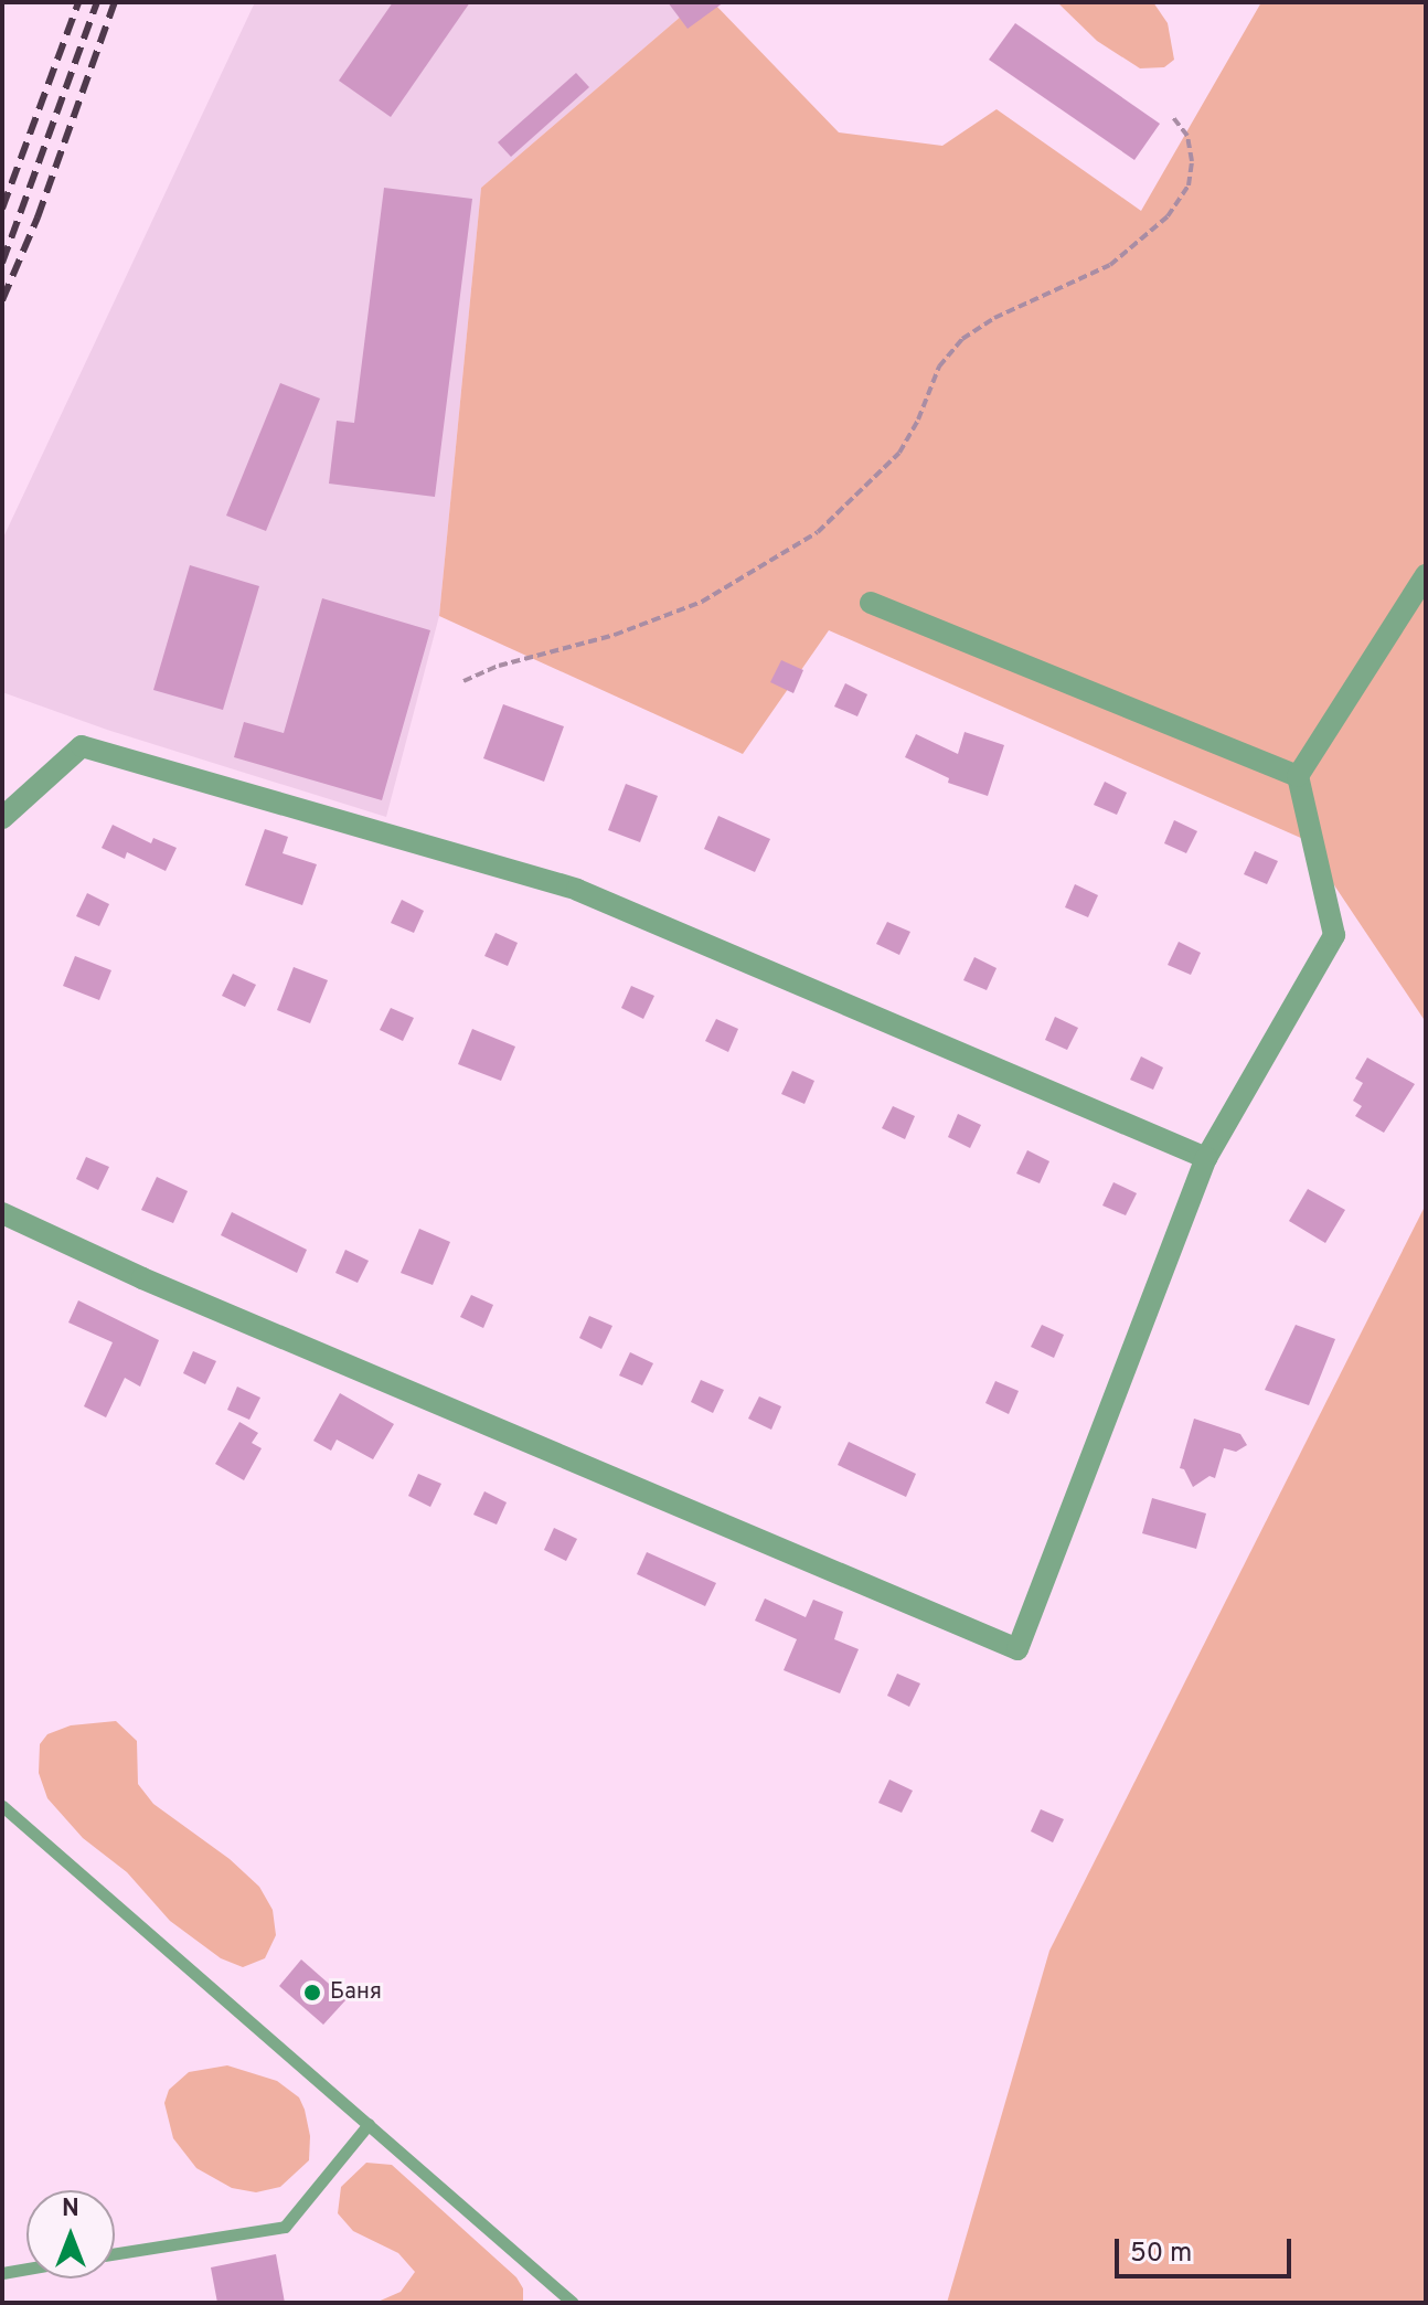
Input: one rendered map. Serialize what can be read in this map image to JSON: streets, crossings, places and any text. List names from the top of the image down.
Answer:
{
  "places": ["Баня"],
  "scale_bar": "50 m",
  "north": "top"
}
